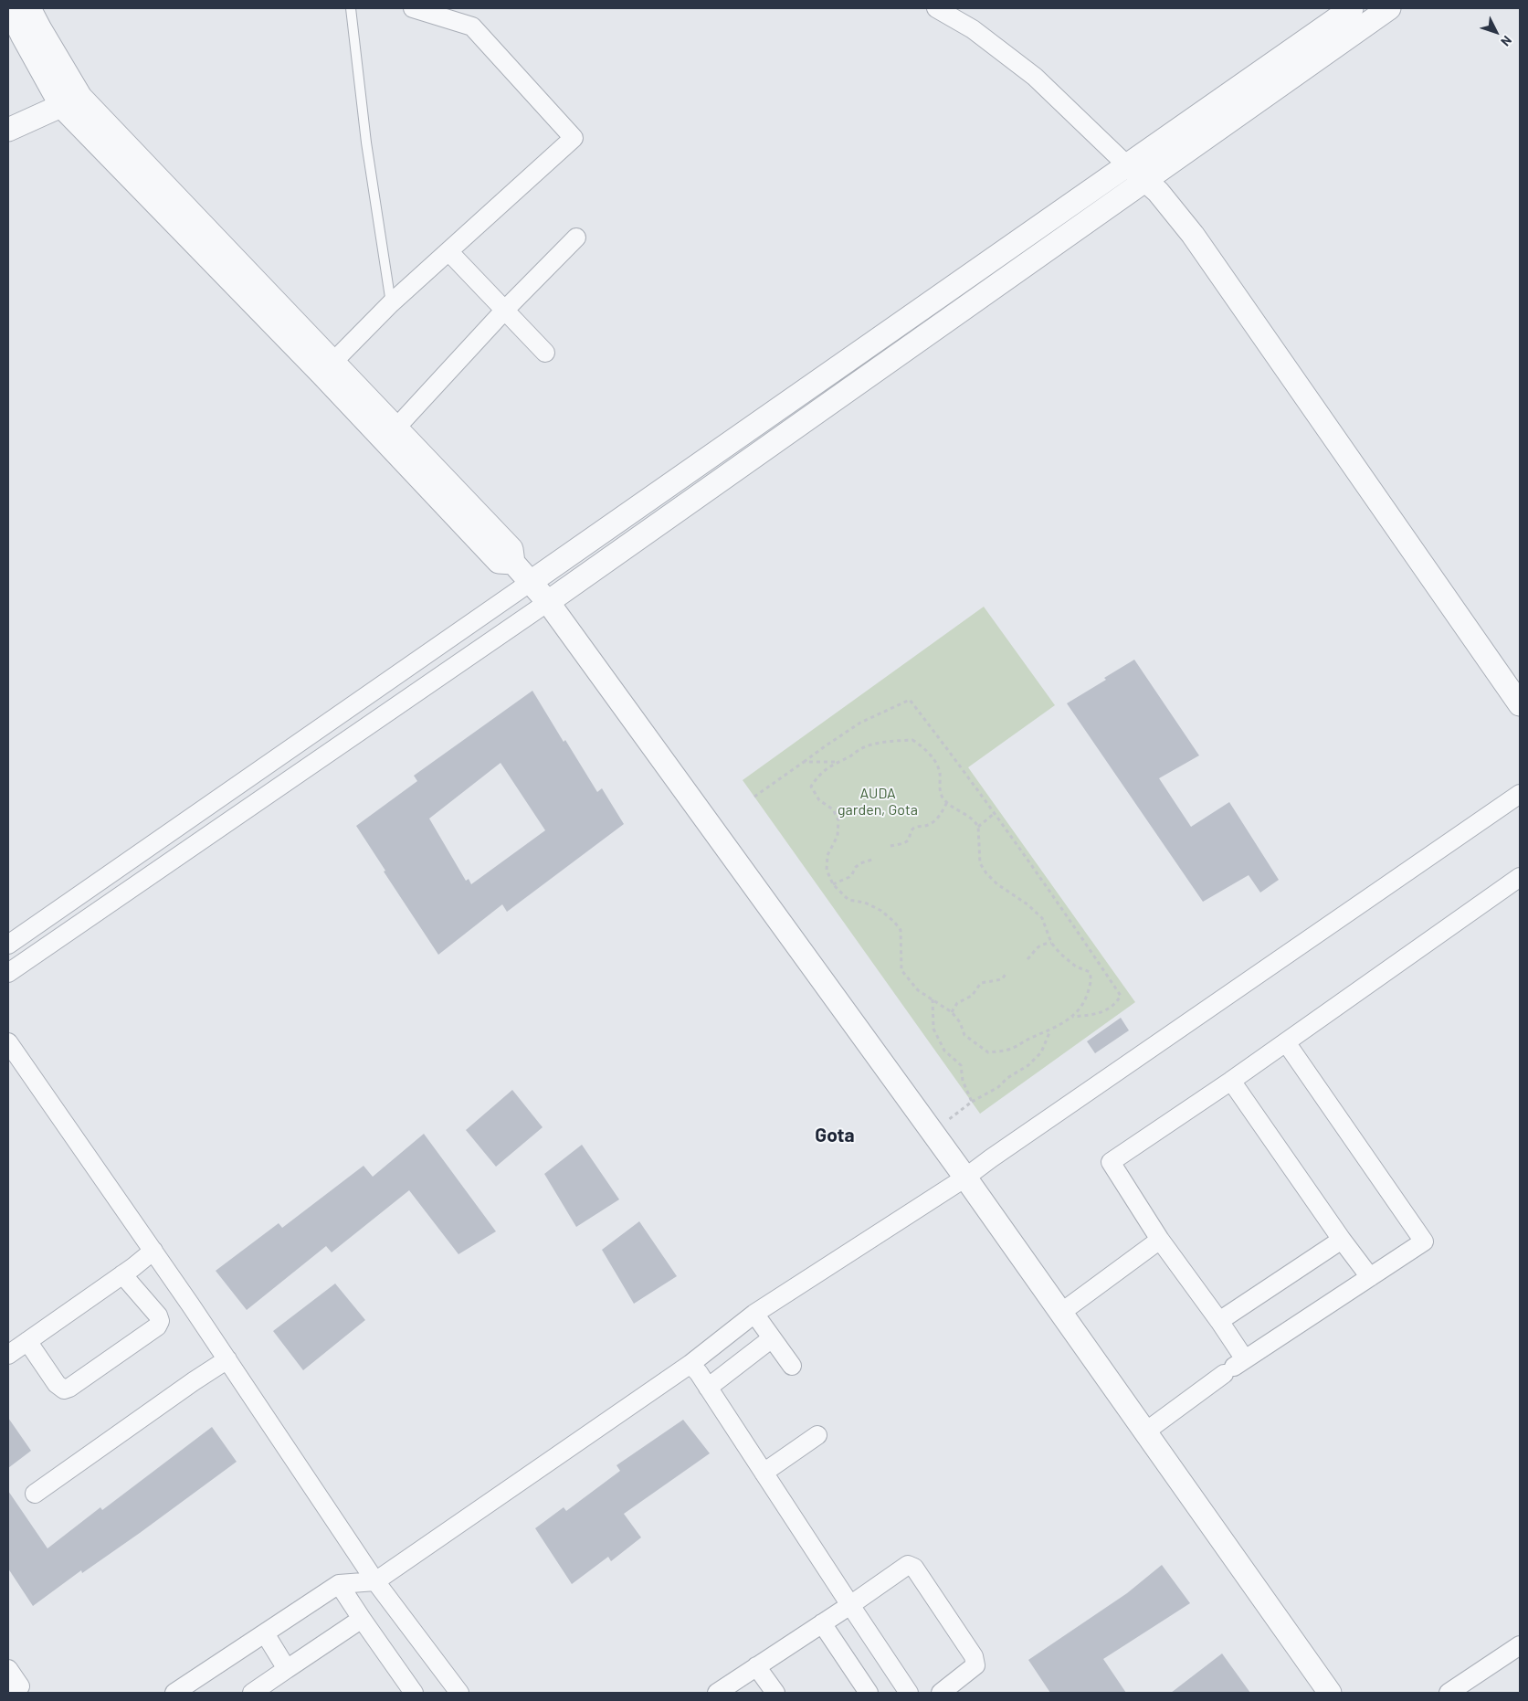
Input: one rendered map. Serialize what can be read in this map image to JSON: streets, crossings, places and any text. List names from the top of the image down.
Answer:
{
  "districts": ["Gota"],
  "parks": ["AUDA garden, Gota"],
  "north": "bottom right"
}
